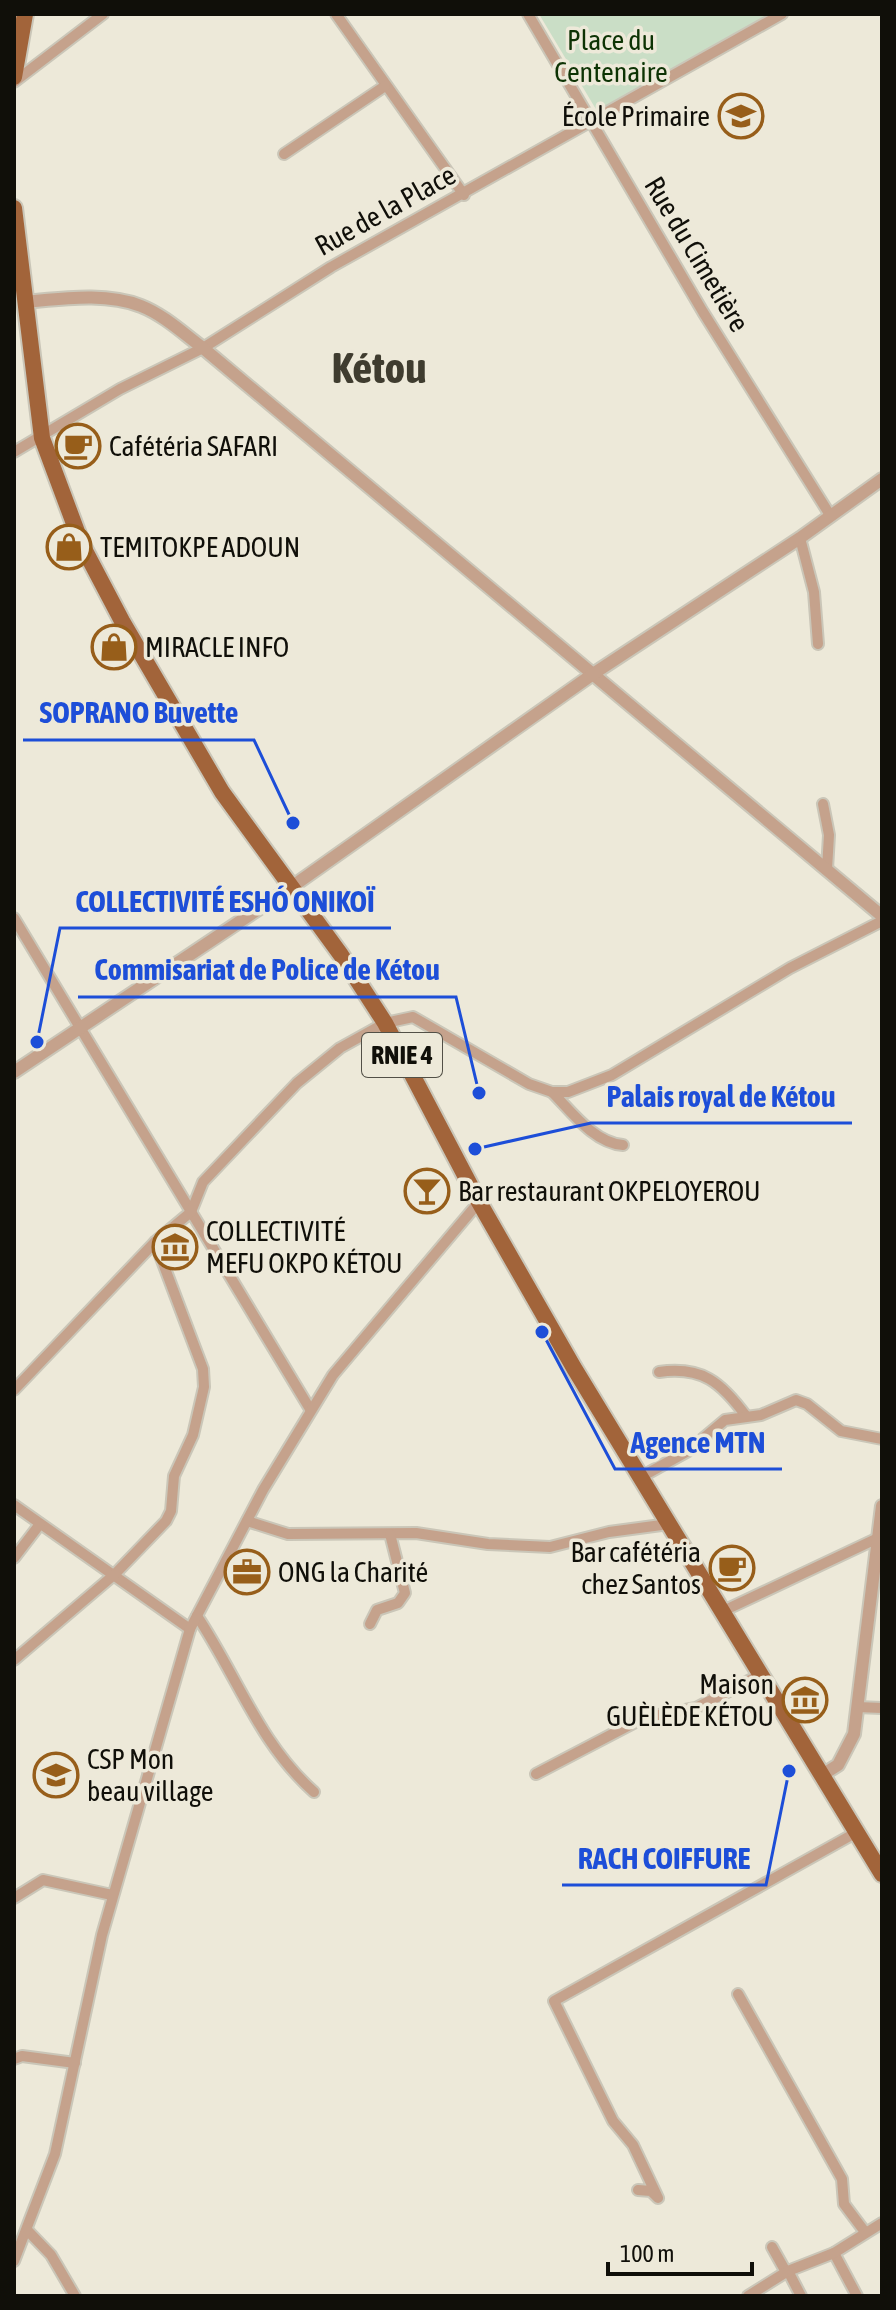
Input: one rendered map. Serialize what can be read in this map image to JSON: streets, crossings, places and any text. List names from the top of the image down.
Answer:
{
  "streets": {
    "main road": ["RNIE 4"],
    "street": ["Rue de la Place", "Rue du Cimetière"]
  },
  "crossings": [
    ["Rue de la Place", "Rue du Cimetière"],
    ["Rue de la Place", "RNIE 4"]
  ],
  "districts": ["Kétou"],
  "parks": ["Place du Centenaire"],
  "places": {
    "school or university": ["École Primaire", "CSP Mon beau village"],
    "cafe": ["Cafétéria SAFARI", "Bar cafétéria chez Santos"],
    "shop": ["TEMITOKPE ADOUN", "MIRACLE INFO"],
    "other": [
      "SOPRANO Buvette",
      "COLLECTIVITÉ ESHÓ ONIKOÏ",
      "Commisariat de Police de Kétou",
      "Palais royal de Kétou",
      "Agence MTN",
      "RACH COIFFURE"
    ],
    "bar": ["Bar restaurant OKPELOYEROU"],
    "museum": ["COLLECTIVITÉ MEFU OKPO KÉTOU", "Maison GUÈLÈDE KÉTOU"],
    "office": ["ONG la Charité"]
  },
  "scale_bar": "100 m"
}
